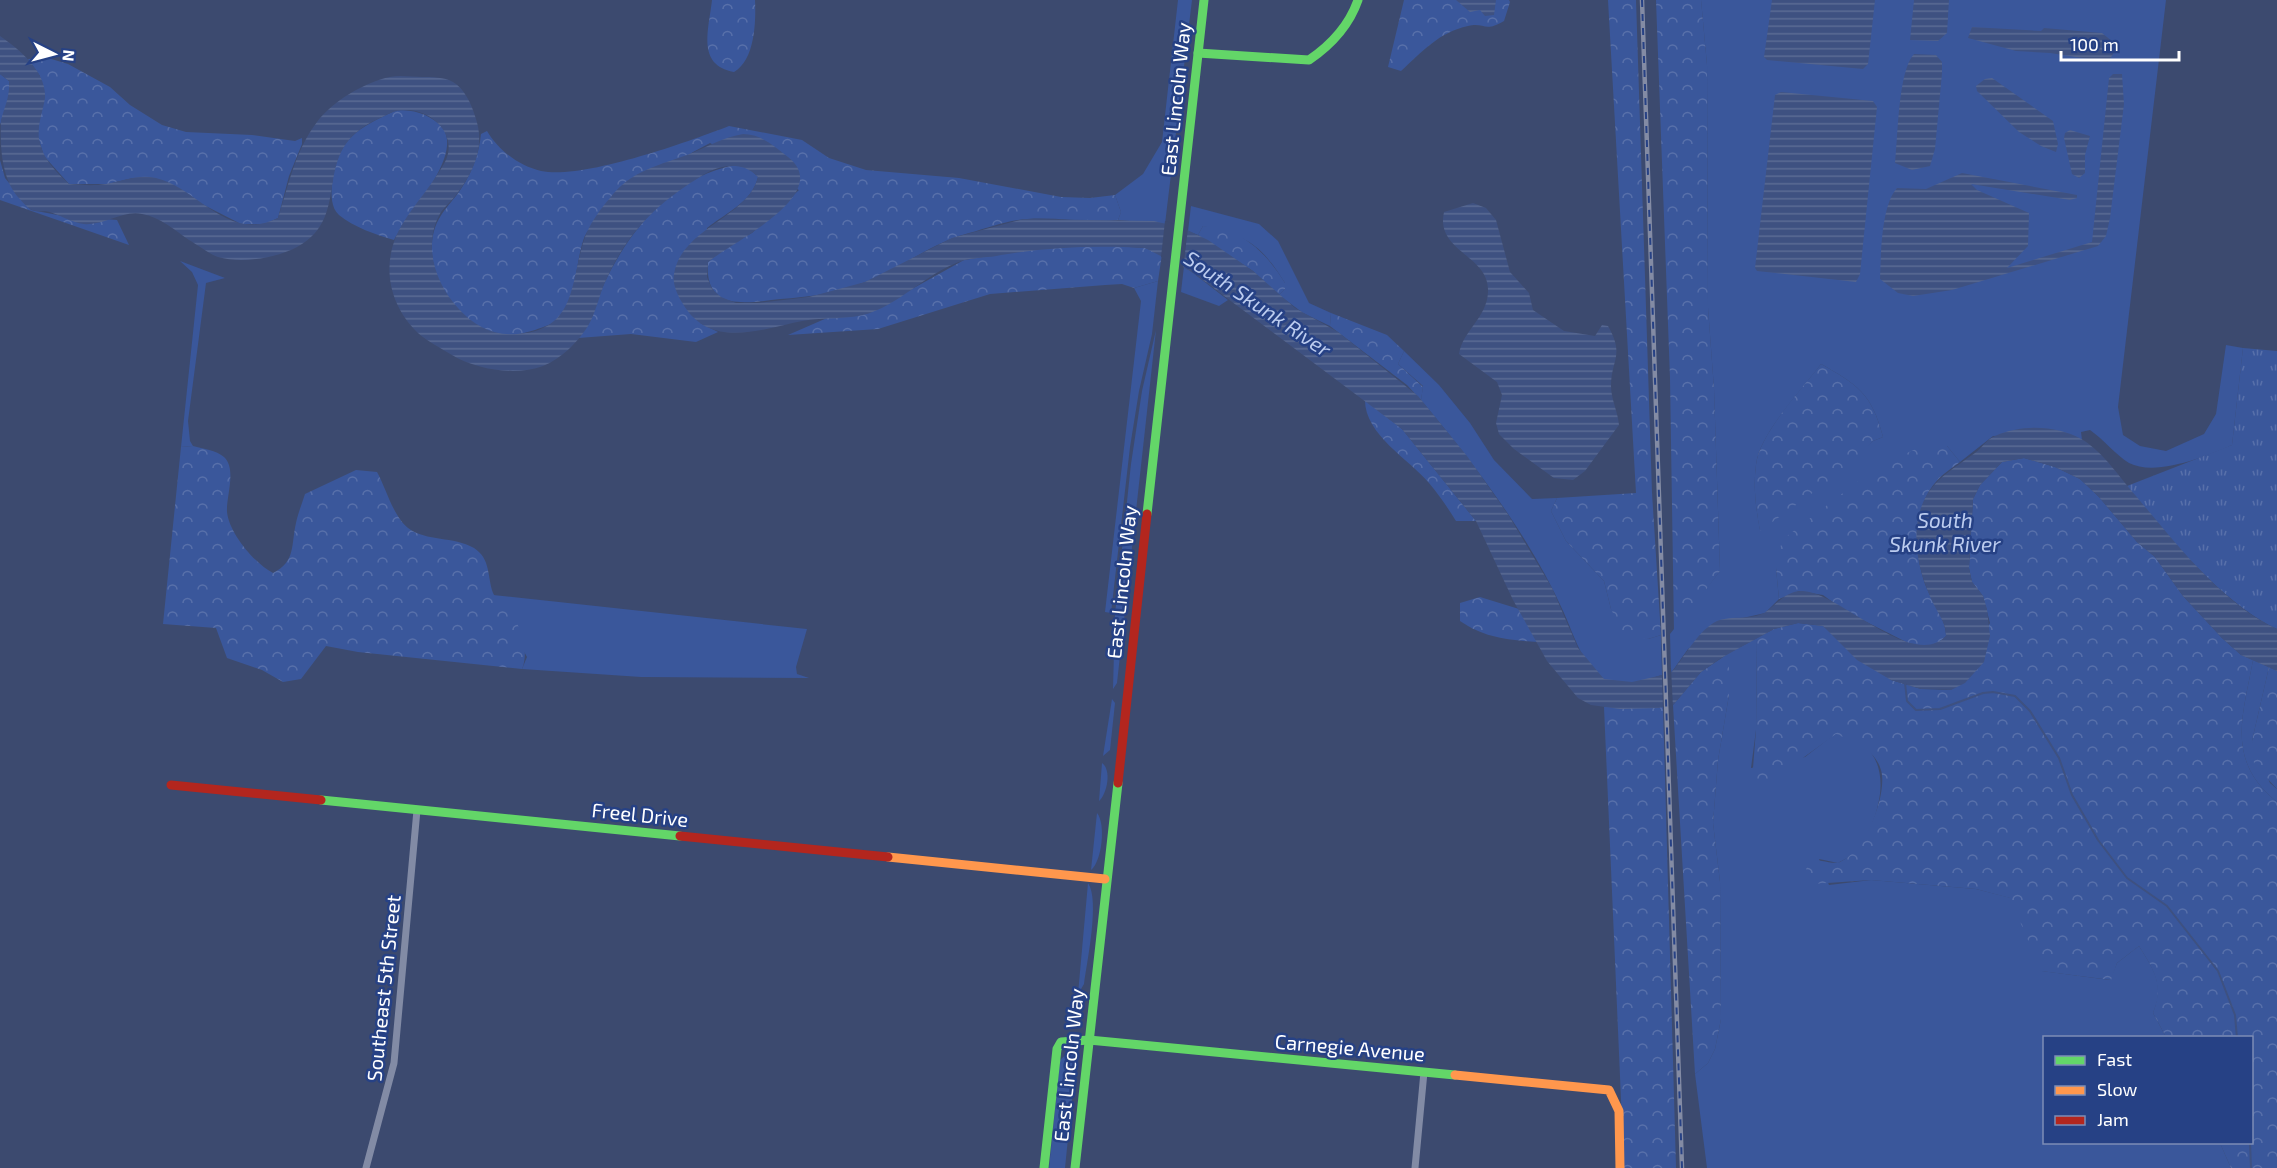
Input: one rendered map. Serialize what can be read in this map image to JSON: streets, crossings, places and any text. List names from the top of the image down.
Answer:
{
  "streets": {
    "street": [
      "East Lincoln Way",
      "Freel Drive",
      "Southeast 5th Street",
      "Carnegie Avenue"
    ]
  },
  "crossings": [
    ["East Lincoln Way", "Freel Drive"],
    ["East Lincoln Way", "Carnegie Avenue"],
    ["Freel Drive", "Southeast 5th Street"]
  ],
  "water": ["South Skunk River"],
  "legend": ["Fast", "Slow", "Jam"],
  "scale_bar": "100 m",
  "north": "right"
}
